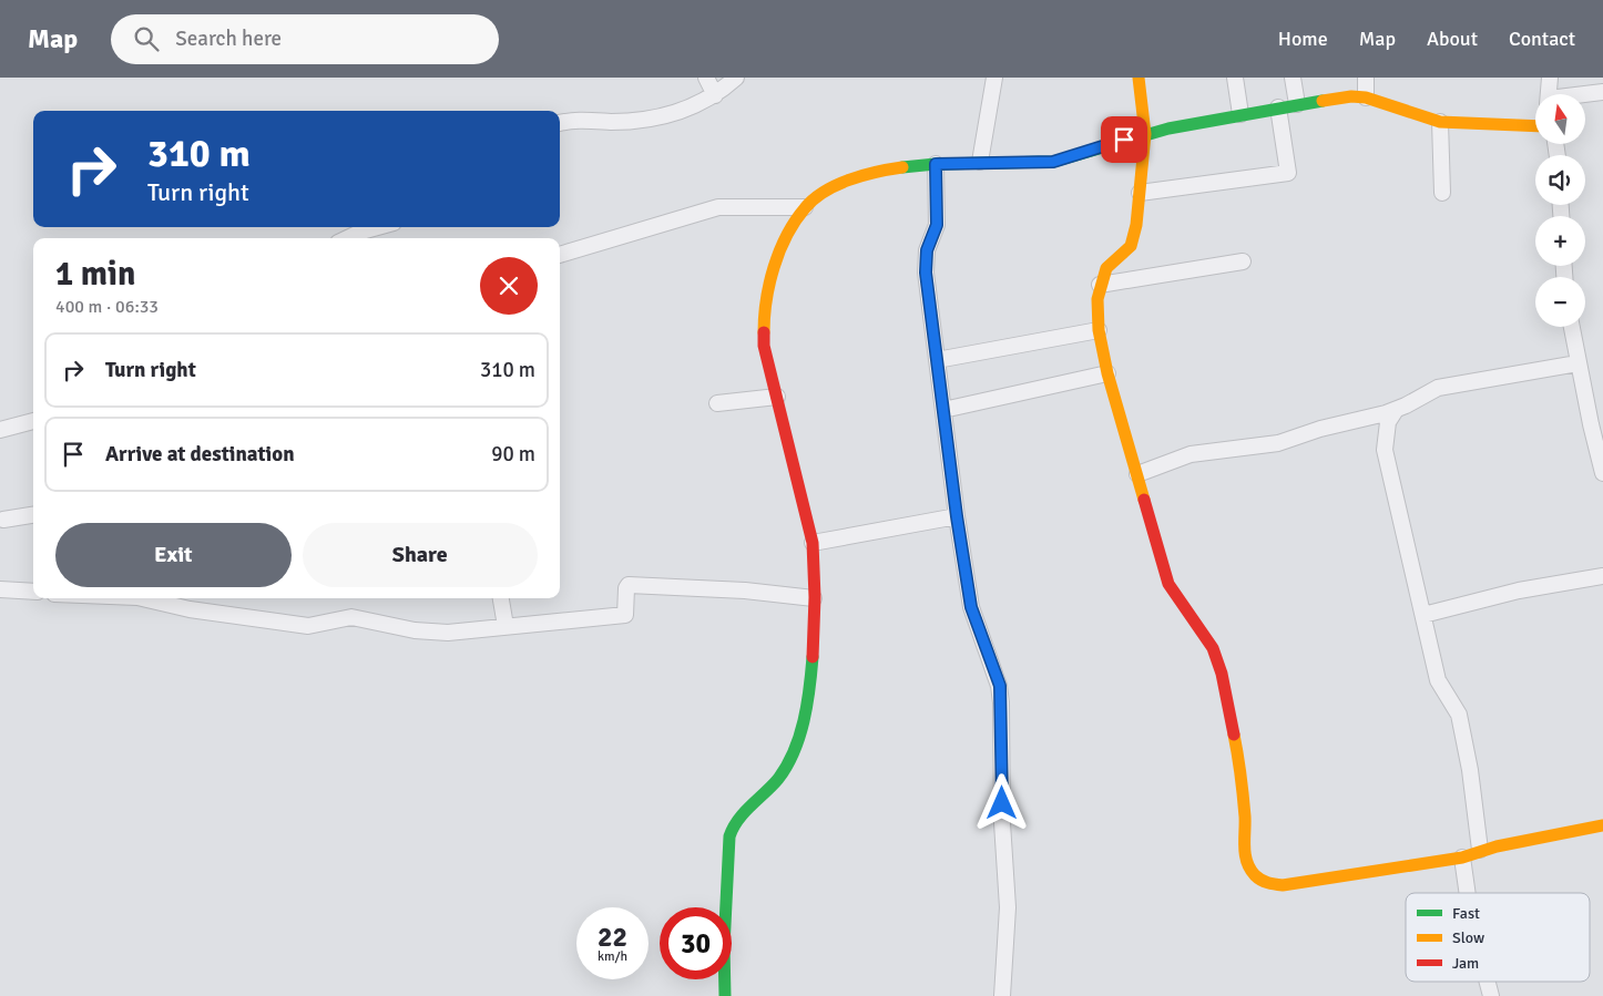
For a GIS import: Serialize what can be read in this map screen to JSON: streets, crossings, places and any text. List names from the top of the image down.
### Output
{
  "legend": ["Fast", "Slow", "Jam"],
  "north": "top",
  "page": {
    "header": "Map",
    "search": "Search here",
    "nav": [
      "Home",
      "Map",
      "About",
      "Contact"
    ],
    "map_buttons": ["+", "−"],
    "turn": ["310 m", "Turn right"],
    "heading": ["1 min", "400 m · 06:33"],
    "list": [
      {
        "name": "Turn right",
        "value": "310 m"
      },
      {
        "name": "Arrive at destination",
        "value": "90 m"
      }
    ],
    "buttons": ["Exit", "Share"],
    "speed": "22 km/h",
    "limit": "30"
  }
}
